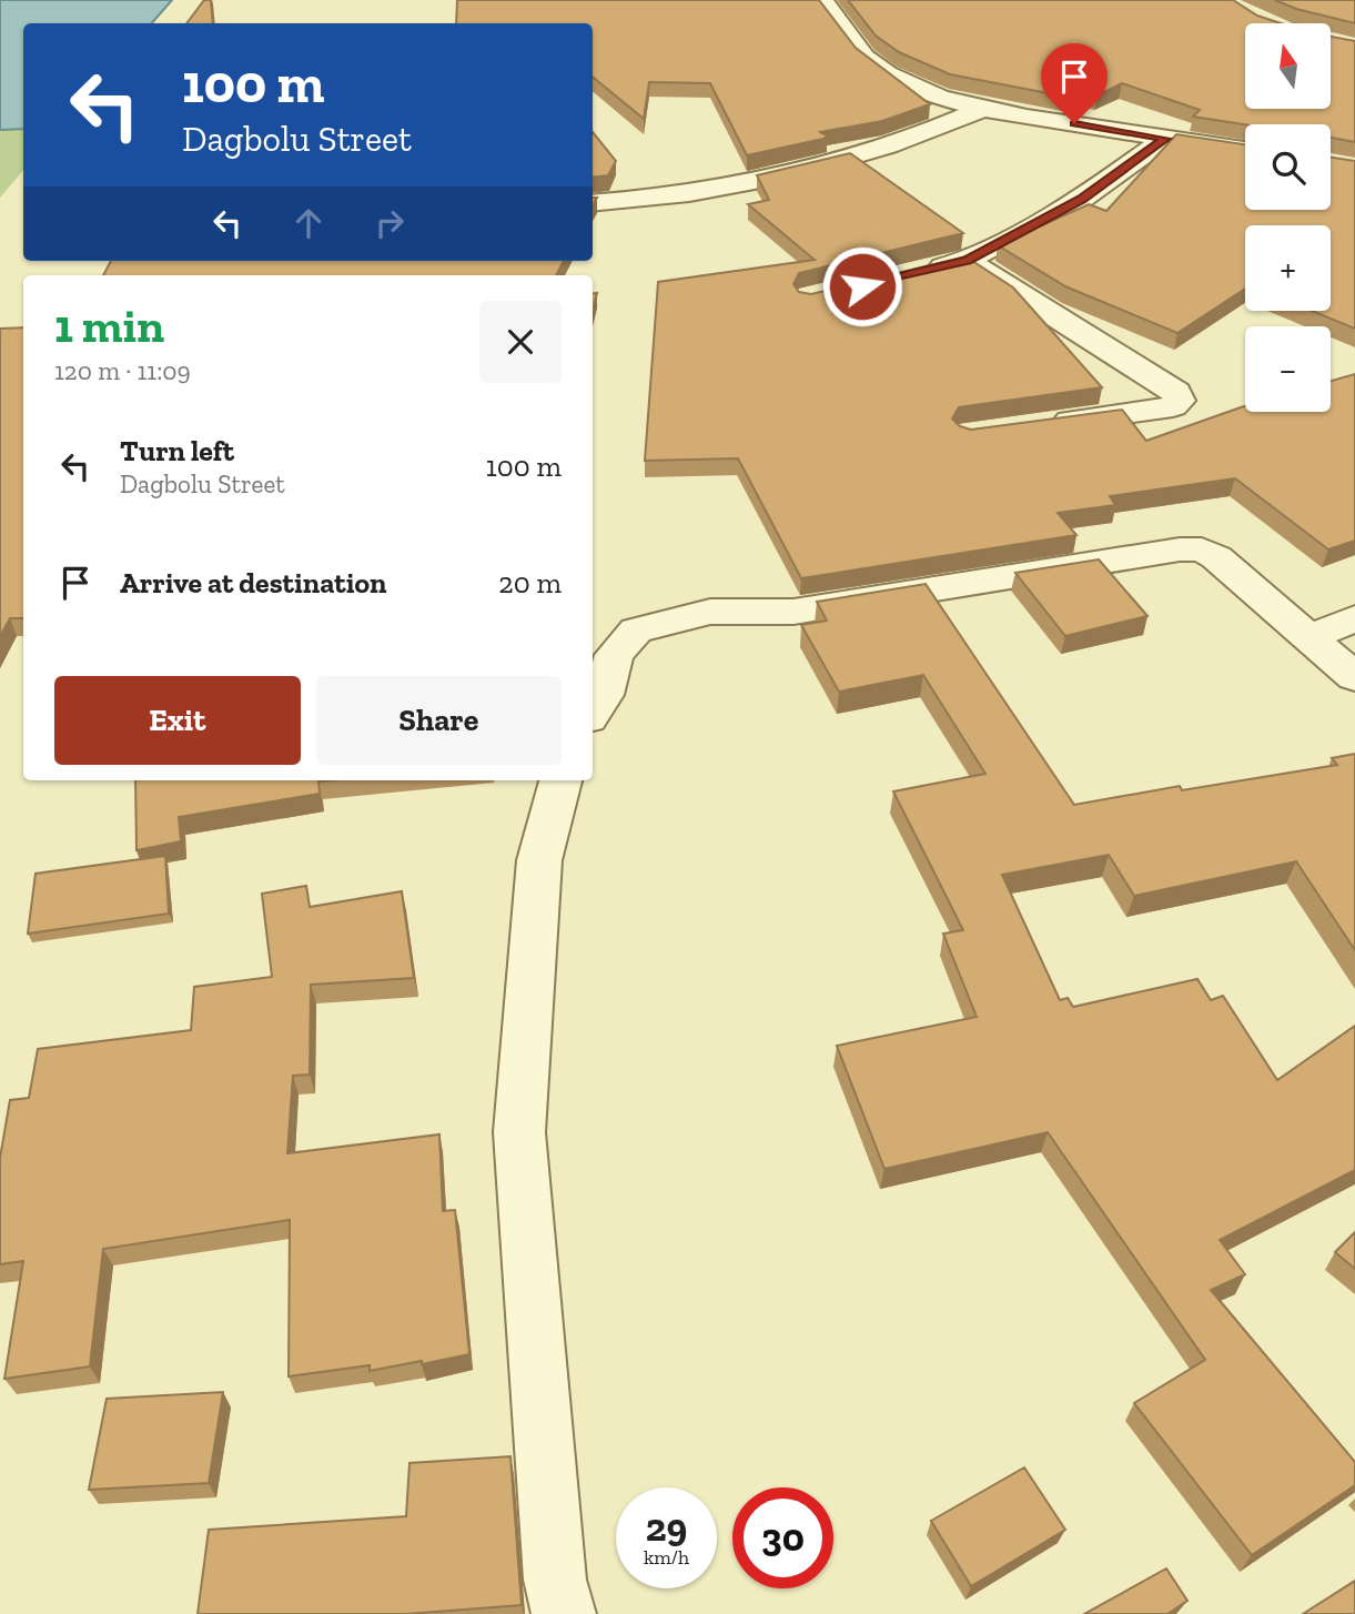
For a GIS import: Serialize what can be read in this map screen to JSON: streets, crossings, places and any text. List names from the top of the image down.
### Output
{
  "north": "top",
  "page": {
    "map_buttons": ["+", "−"],
    "turn": ["100 m", "Dagbolu Street"],
    "heading": ["1 min", "120 m · 11:09"],
    "list": [
      {
        "name": "Turn left",
        "note": "Dagbolu Street",
        "value": "100 m"
      },
      {
        "name": "Arrive at destination",
        "value": "20 m"
      }
    ],
    "buttons": ["Exit", "Share"],
    "speed": "29 km/h",
    "limit": "30"
  }
}
